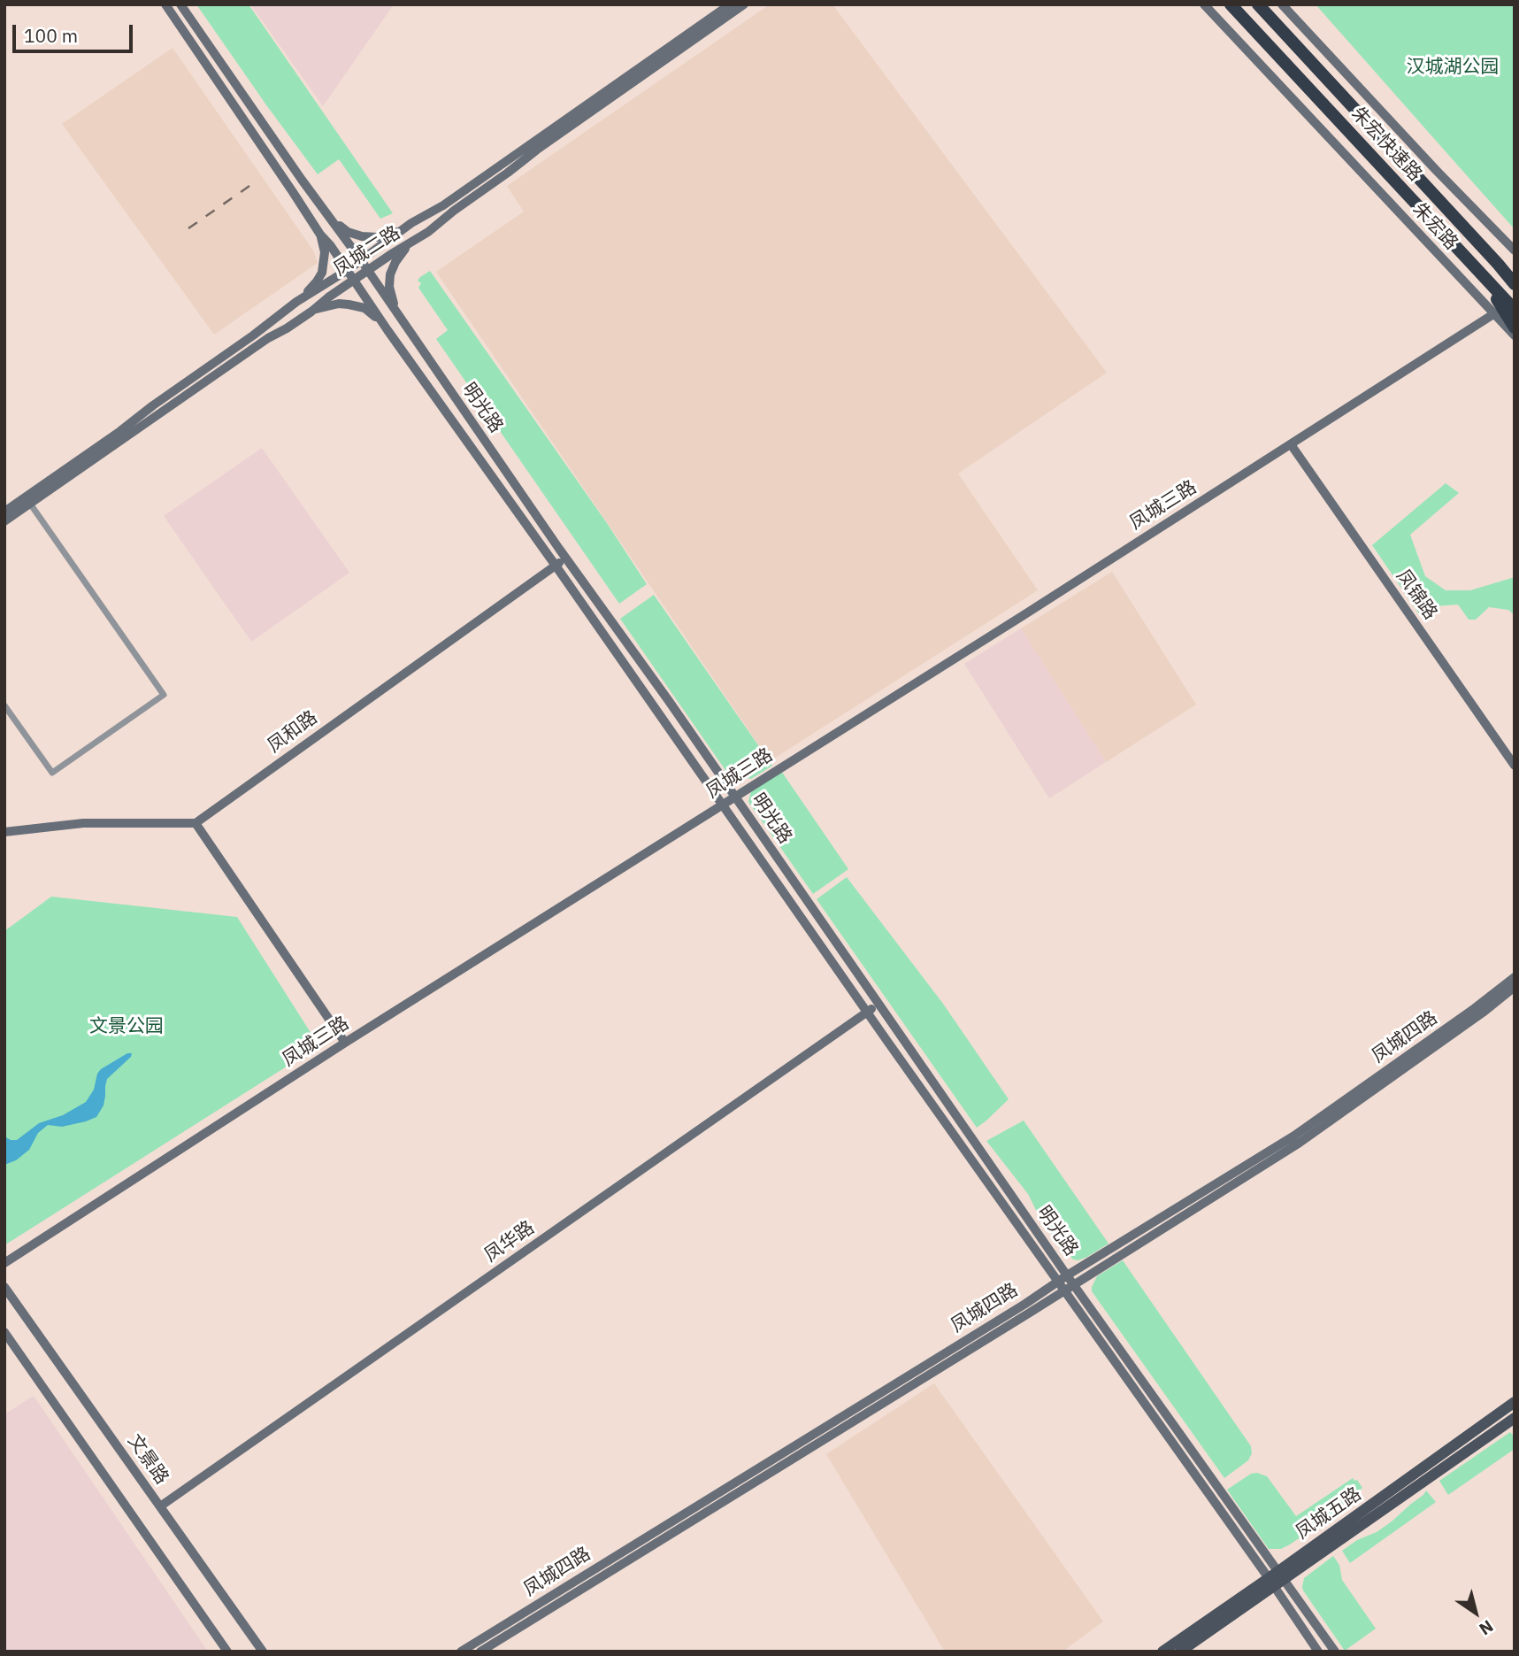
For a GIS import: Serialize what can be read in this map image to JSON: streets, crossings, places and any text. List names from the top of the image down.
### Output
{
  "streets": {
    "highway": ["朱宏快速路"],
    "main road": [
      "朱宏路",
      "凤城二路",
      "明光路",
      "凤城三路",
      "凤锦路",
      "凤和路",
      "凤城四路",
      "凤华路",
      "文景路",
      "凤城五路"
    ]
  },
  "crossings": [
    ["朱宏路", "凤城三路"],
    ["凤城二路", "明光路"],
    ["明光路", "凤城三路"],
    ["明光路", "凤和路"],
    ["明光路", "凤城四路"],
    ["明光路", "凤华路"],
    ["明光路", "凤城五路"],
    ["凤城三路", "凤锦路"],
    ["凤华路", "文景路"]
  ],
  "parks": ["汉城湖公园", "文景公园"],
  "scale_bar": "100 m",
  "north": "bottom right"
}
